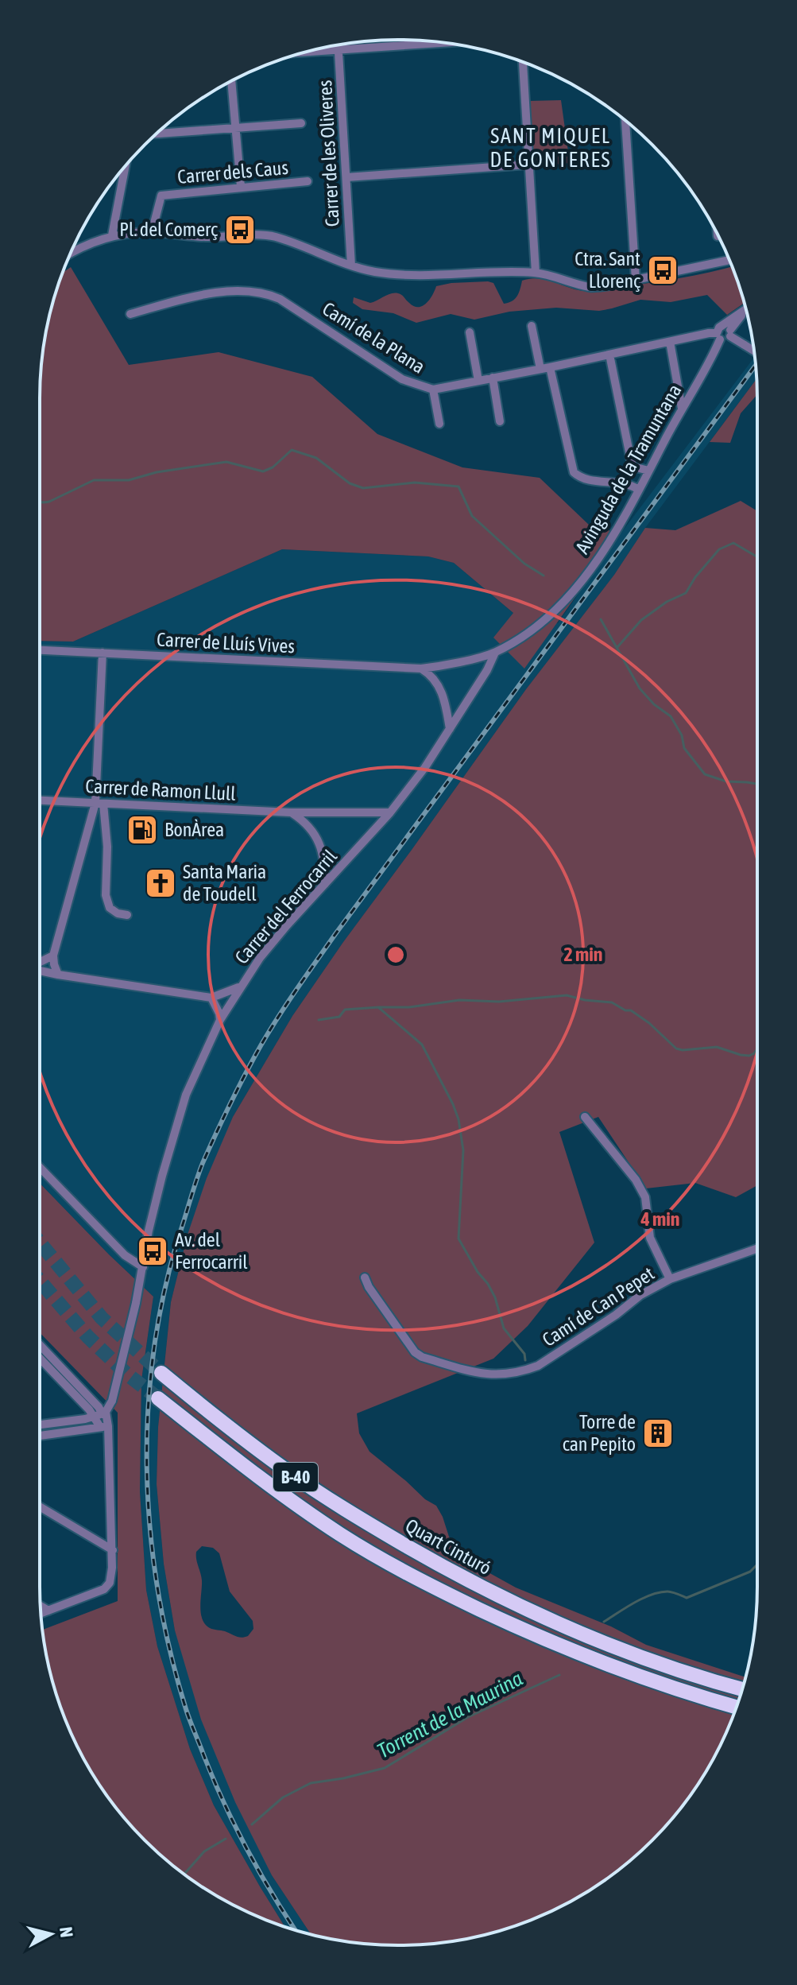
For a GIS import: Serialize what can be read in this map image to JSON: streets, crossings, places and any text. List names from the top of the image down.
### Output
{
  "streets": {
    "highway": ["B-40", "Quart Cinturó"],
    "street": [
      "Carrer de les Oliveres",
      "Carrer dels Caus",
      "Camí de la Plana",
      "Avinguda de la Tramuntana",
      "Carrer de Lluís Vives",
      "Carrer de Ramon Llull",
      "Carrer del Ferrocarril",
      "Camí de Can Pepet"
    ]
  },
  "crossings": [
    ["Camí de la Plana", "Avinguda de la Tramuntana"],
    ["Avinguda de la Tramuntana", "Carrer de Lluís Vives"],
    ["Avinguda de la Tramuntana", "Carrer del Ferrocarril"],
    ["Carrer de Lluís Vives", "Carrer del Ferrocarril"],
    ["Carrer de Ramon Llull", "Carrer del Ferrocarril"]
  ],
  "districts": ["SANT MIQUEL DE GONTERES"],
  "water": ["Torrent de la Maurina"],
  "places": {
    "bus stop": ["Pl. del Comerç", "Ctra. Sant Llorenç", "Av. del Ferrocarril"],
    "fuel station": ["BonÀrea"],
    "church": ["Santa Maria de Toudell"],
    "building": ["Torre de can Pepito"]
  },
  "north": "right",
  "rings": ["2 min", "4 min"]
}
